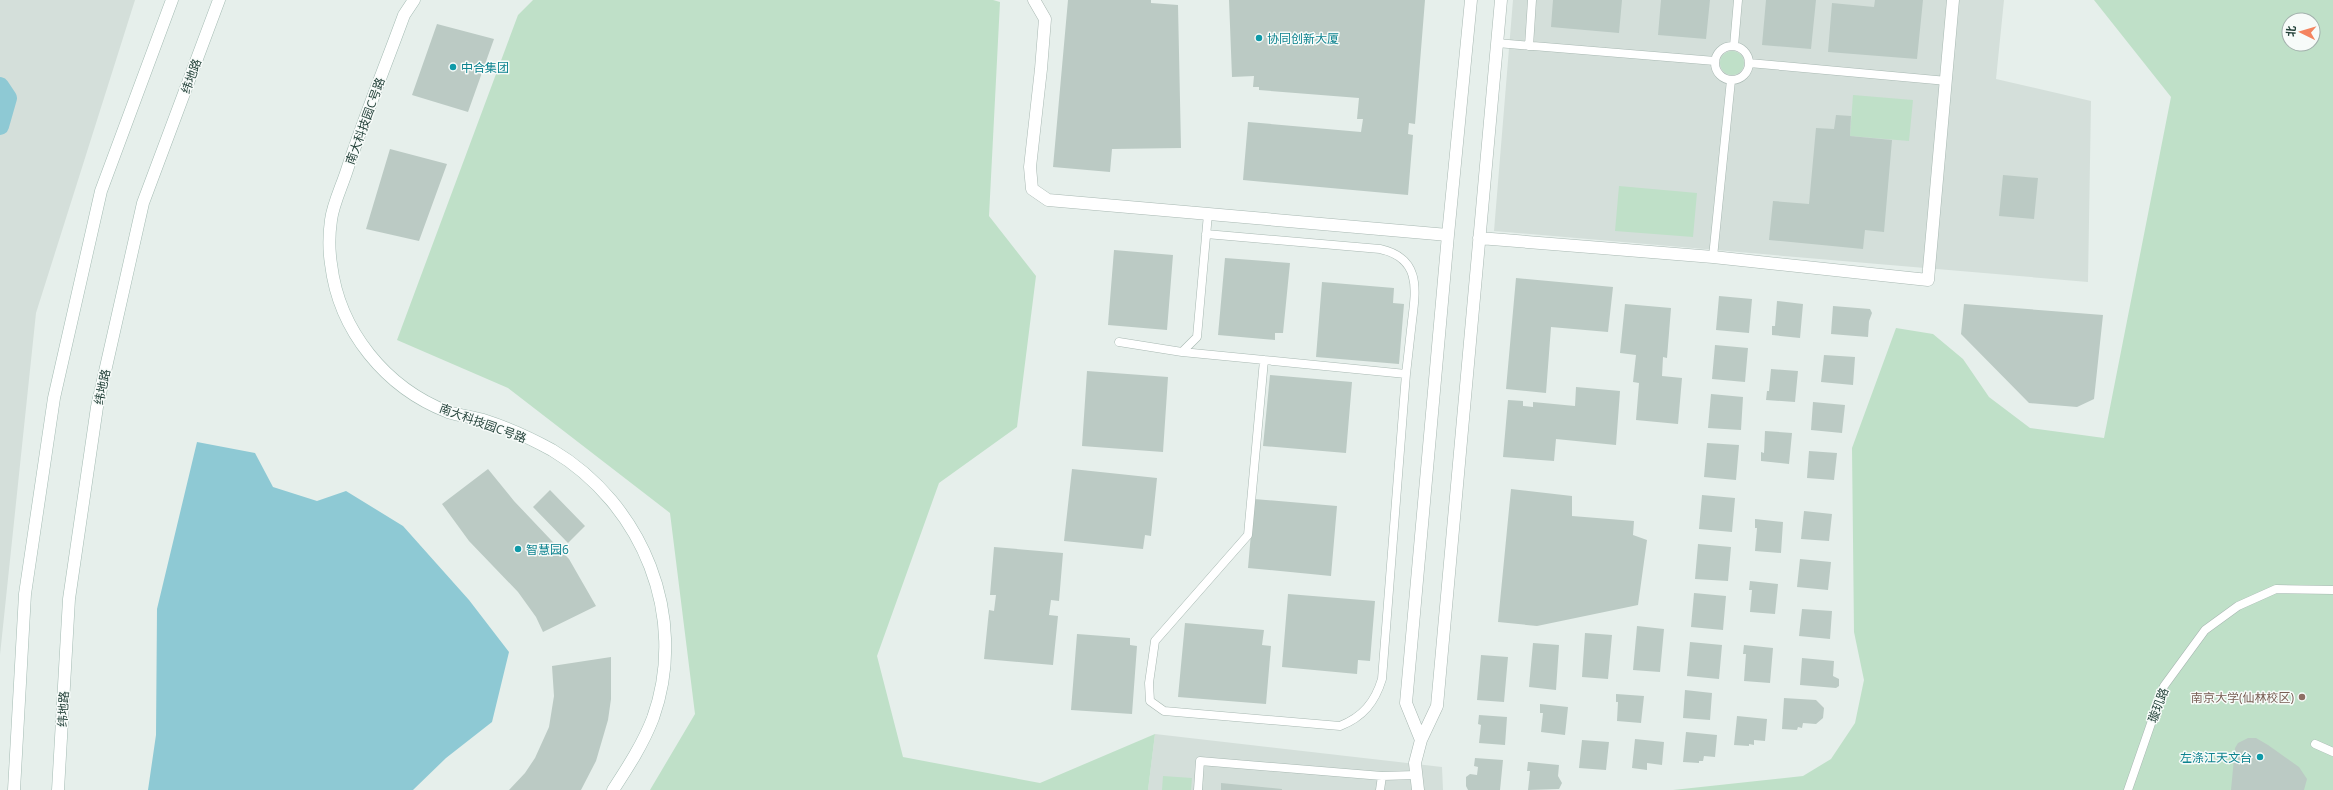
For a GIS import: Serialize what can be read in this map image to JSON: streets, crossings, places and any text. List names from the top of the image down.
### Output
{
  "streets": {
    "street": ["纬地路", "南大科技园C号路"],
    "lane": ["璇玑路"]
  },
  "places": [
    "协同创新大厦",
    "中合集团",
    "智慧园6",
    "南京大学(仙林校区)",
    "左涤江天文台"
  ],
  "north": "left"
}
